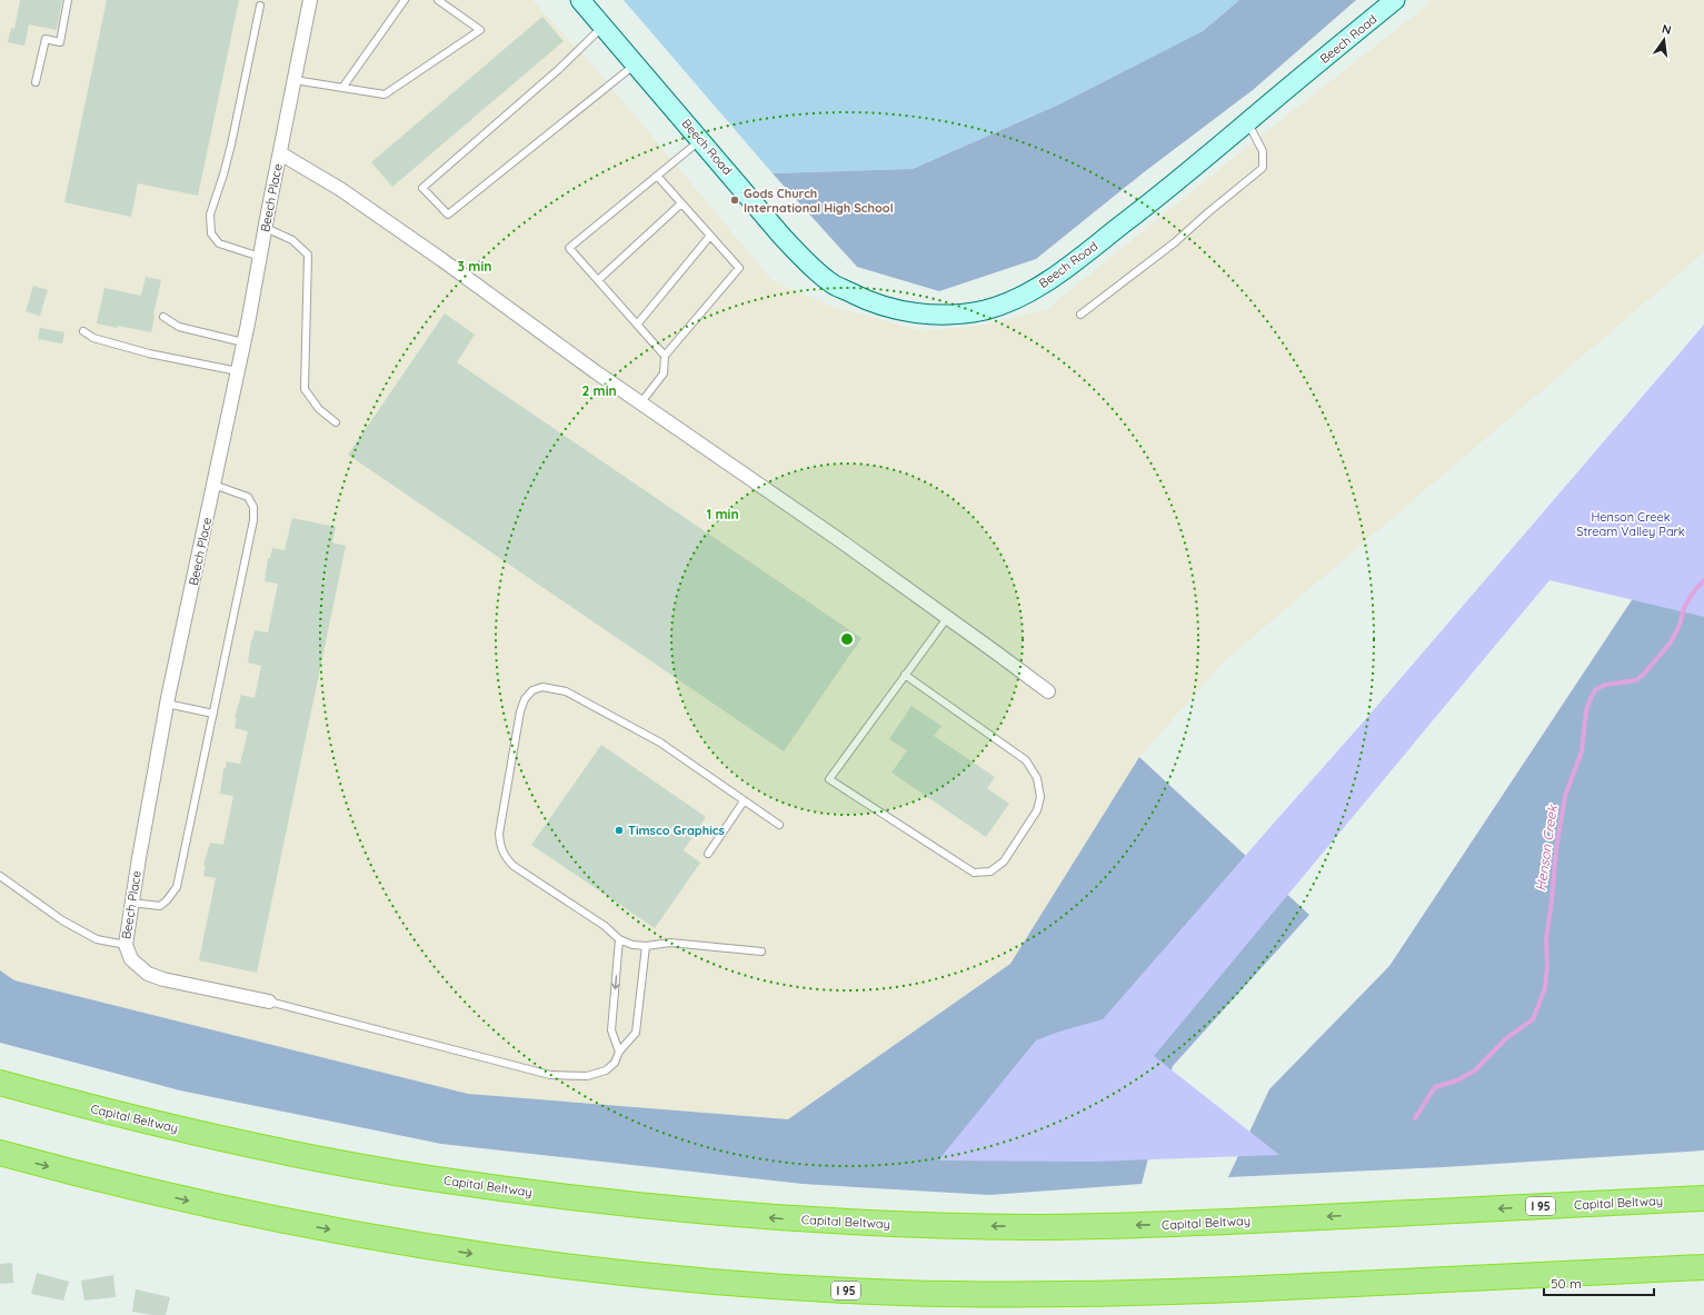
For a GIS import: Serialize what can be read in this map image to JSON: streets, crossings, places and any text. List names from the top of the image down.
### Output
{
  "streets": {
    "highway": ["Capital Beltway", "I 95"],
    "street": ["Beech Road", "Beech Place"]
  },
  "water": ["Henson Creek"],
  "parks": ["Henson Creek Stream Valley Park"],
  "places": ["Gods Church International High School", "Timsco Graphics"],
  "scale_bar": "50 m",
  "north": "top",
  "rings": ["3 min", "2 min", "1 min"]
}
